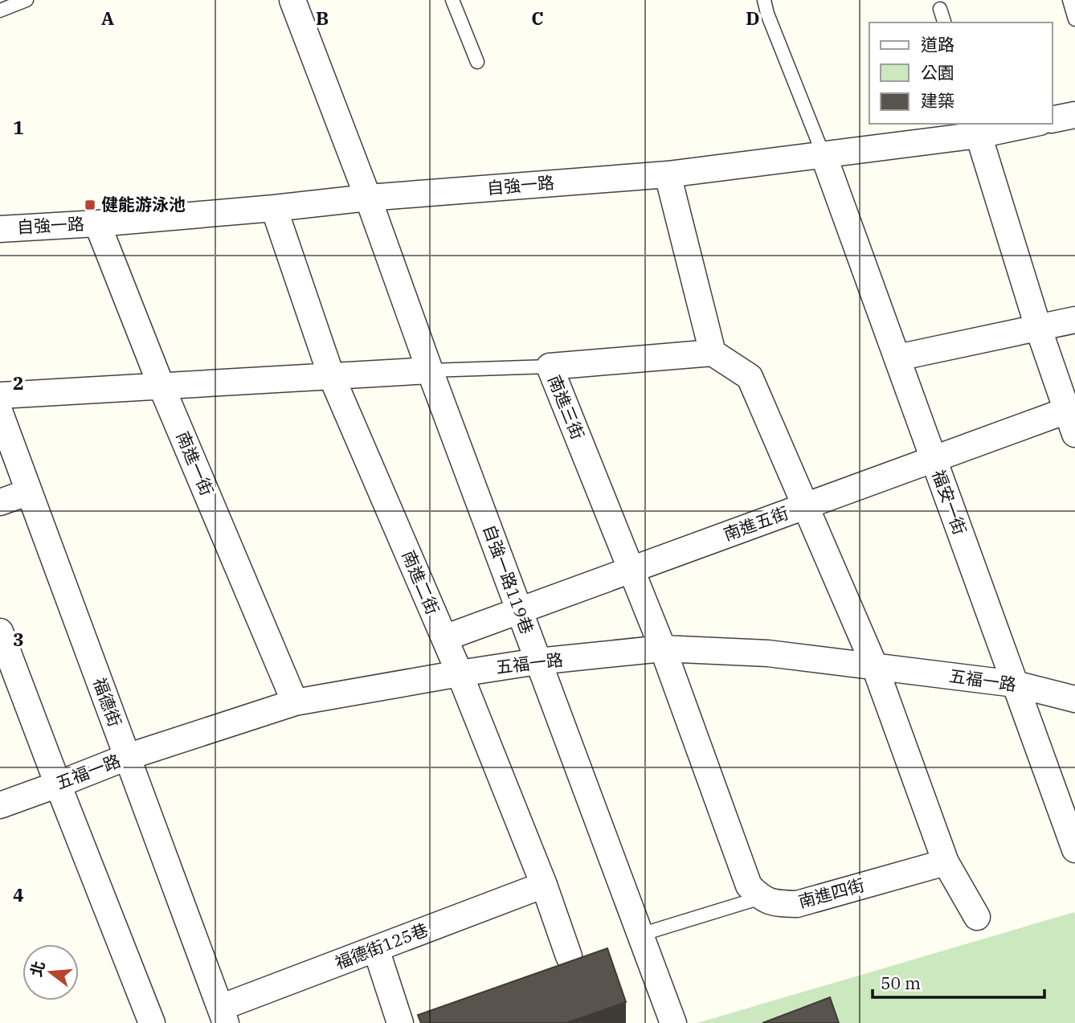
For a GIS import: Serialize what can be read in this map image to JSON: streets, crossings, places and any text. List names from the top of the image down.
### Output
{
  "streets": {
    "street": [
      "自強一路",
      "南進三街",
      "南進一街",
      "福安一街",
      "南進五街",
      "自強一路119巷",
      "南進二街",
      "五福一路",
      "福德街",
      "南進四街",
      "福德街125巷"
    ]
  },
  "crossings": [
    ["自強一路", "南進一街"],
    ["自強一路", "福安一街"],
    ["自強一路", "自強一路119巷"],
    ["自強一路", "南進二街"],
    ["南進三街", "南進五街"],
    ["南進一街", "五福一路"],
    ["福安一街", "南進五街"],
    ["福安一街", "五福一路"],
    ["南進五街", "自強一路119巷"],
    ["南進五街", "南進二街"],
    ["自強一路119巷", "五福一路"],
    ["南進二街", "五福一路"],
    ["南進二街", "福德街125巷"],
    ["五福一路", "福德街"],
    ["福德街", "福德街125巷"]
  ],
  "places": {
    "transit": ["健能游泳池"]
  },
  "legend": ["道路", "公園", "建築"],
  "scale_bar": "50 m",
  "north": "left",
  "grid": {
    "columns": [
      "A",
      "B",
      "C",
      "D"
    ],
    "rows": [
      "1",
      "2",
      "3",
      "4"
    ]
  }
}
